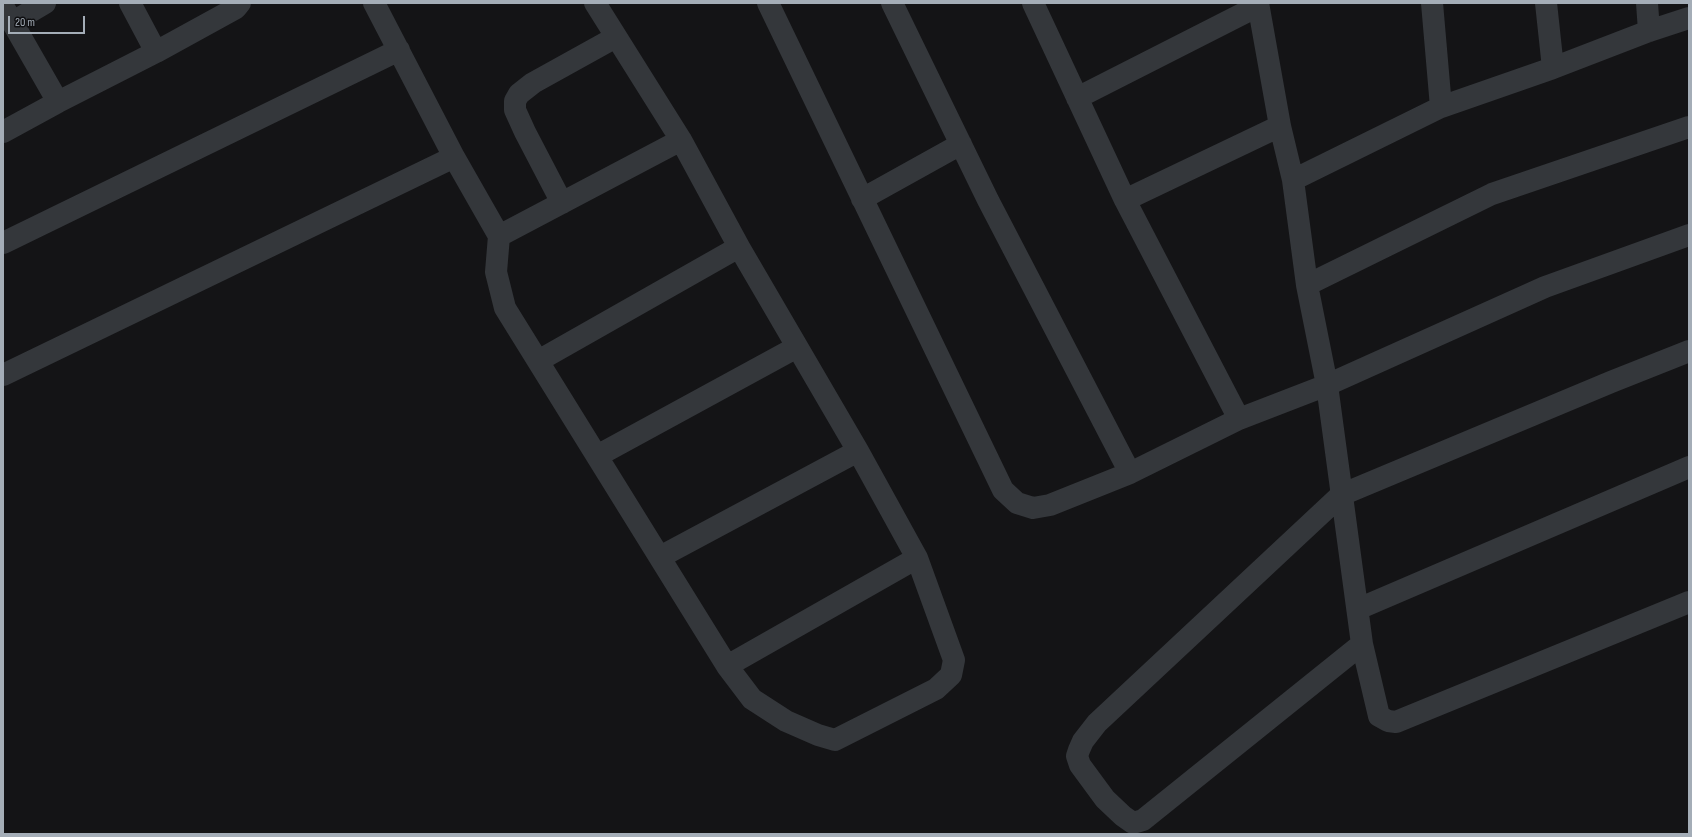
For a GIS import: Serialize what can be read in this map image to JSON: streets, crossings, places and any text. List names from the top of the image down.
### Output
{
  "scale_bar": "20 m"
}
